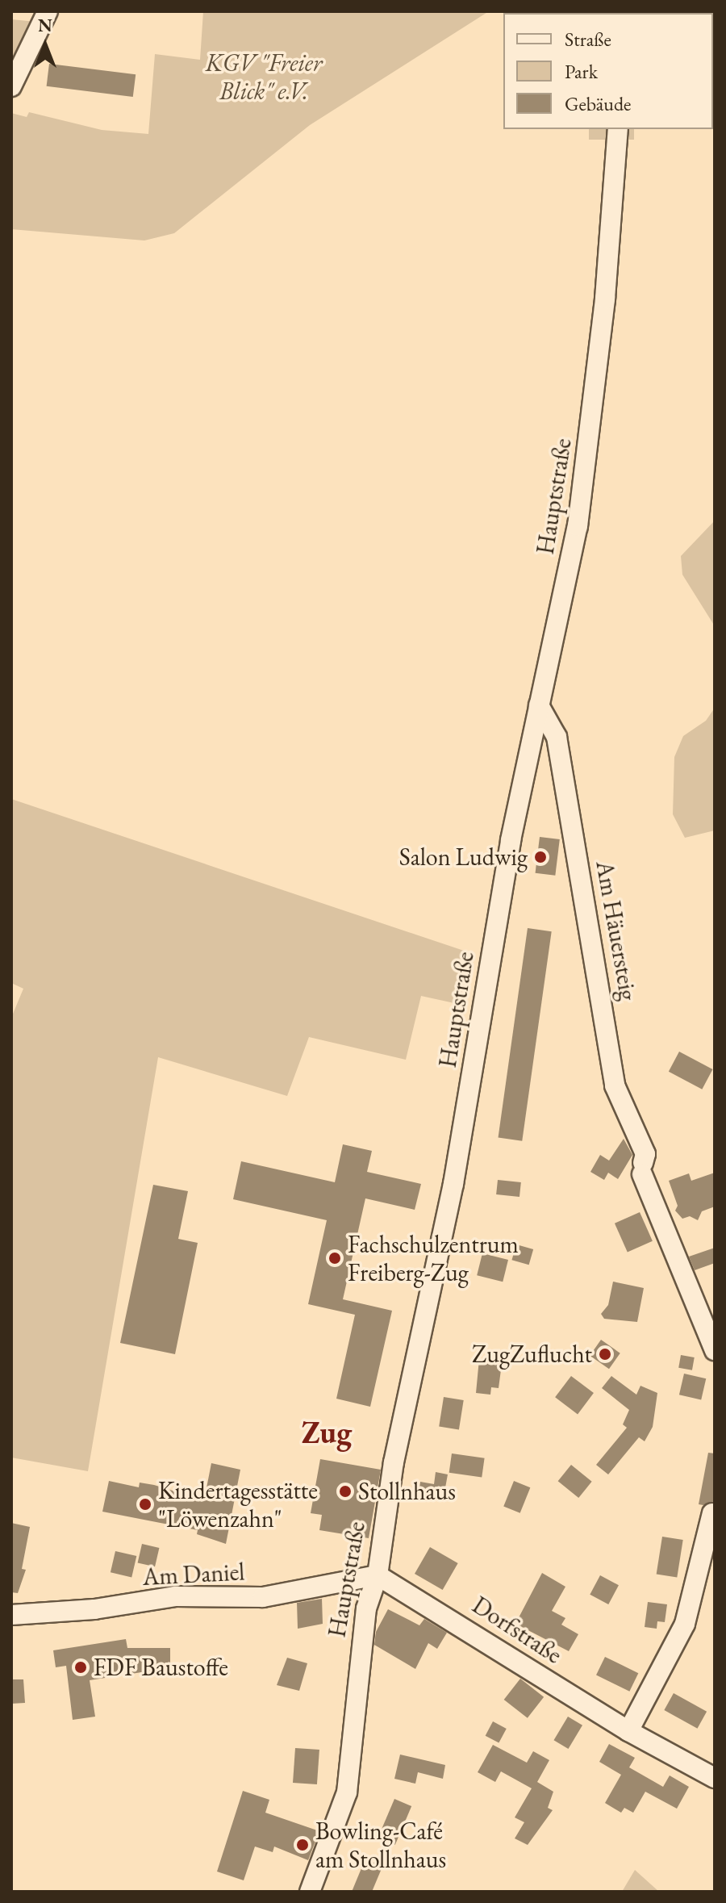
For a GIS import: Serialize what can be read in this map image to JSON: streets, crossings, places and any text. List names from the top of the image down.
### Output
{
  "streets": {
    "street": [
      "Hauptstraße",
      "Am Häuersteig",
      "Am Daniel",
      "Dorfstraße"
    ]
  },
  "crossings": [
    ["Hauptstraße", "Am Häuersteig"],
    ["Hauptstraße", "Am Daniel"],
    ["Hauptstraße", "Dorfstraße"],
    ["Am Daniel", "Dorfstraße"]
  ],
  "districts": ["Zug"],
  "parks": ["KGV \"Freier Blick\" e.V."],
  "places": [
    "Salon Ludwig",
    "Fachschulzentrum Freiberg-Zug",
    "ZugZuflucht",
    "Stollnhaus",
    "Kindertagesstätte \"Löwenzahn\"",
    "FDF Baustoffe",
    "Bowling-Café am Stollnhaus"
  ],
  "legend": ["Straße", "Park", "Gebäude"],
  "north": "top"
}
